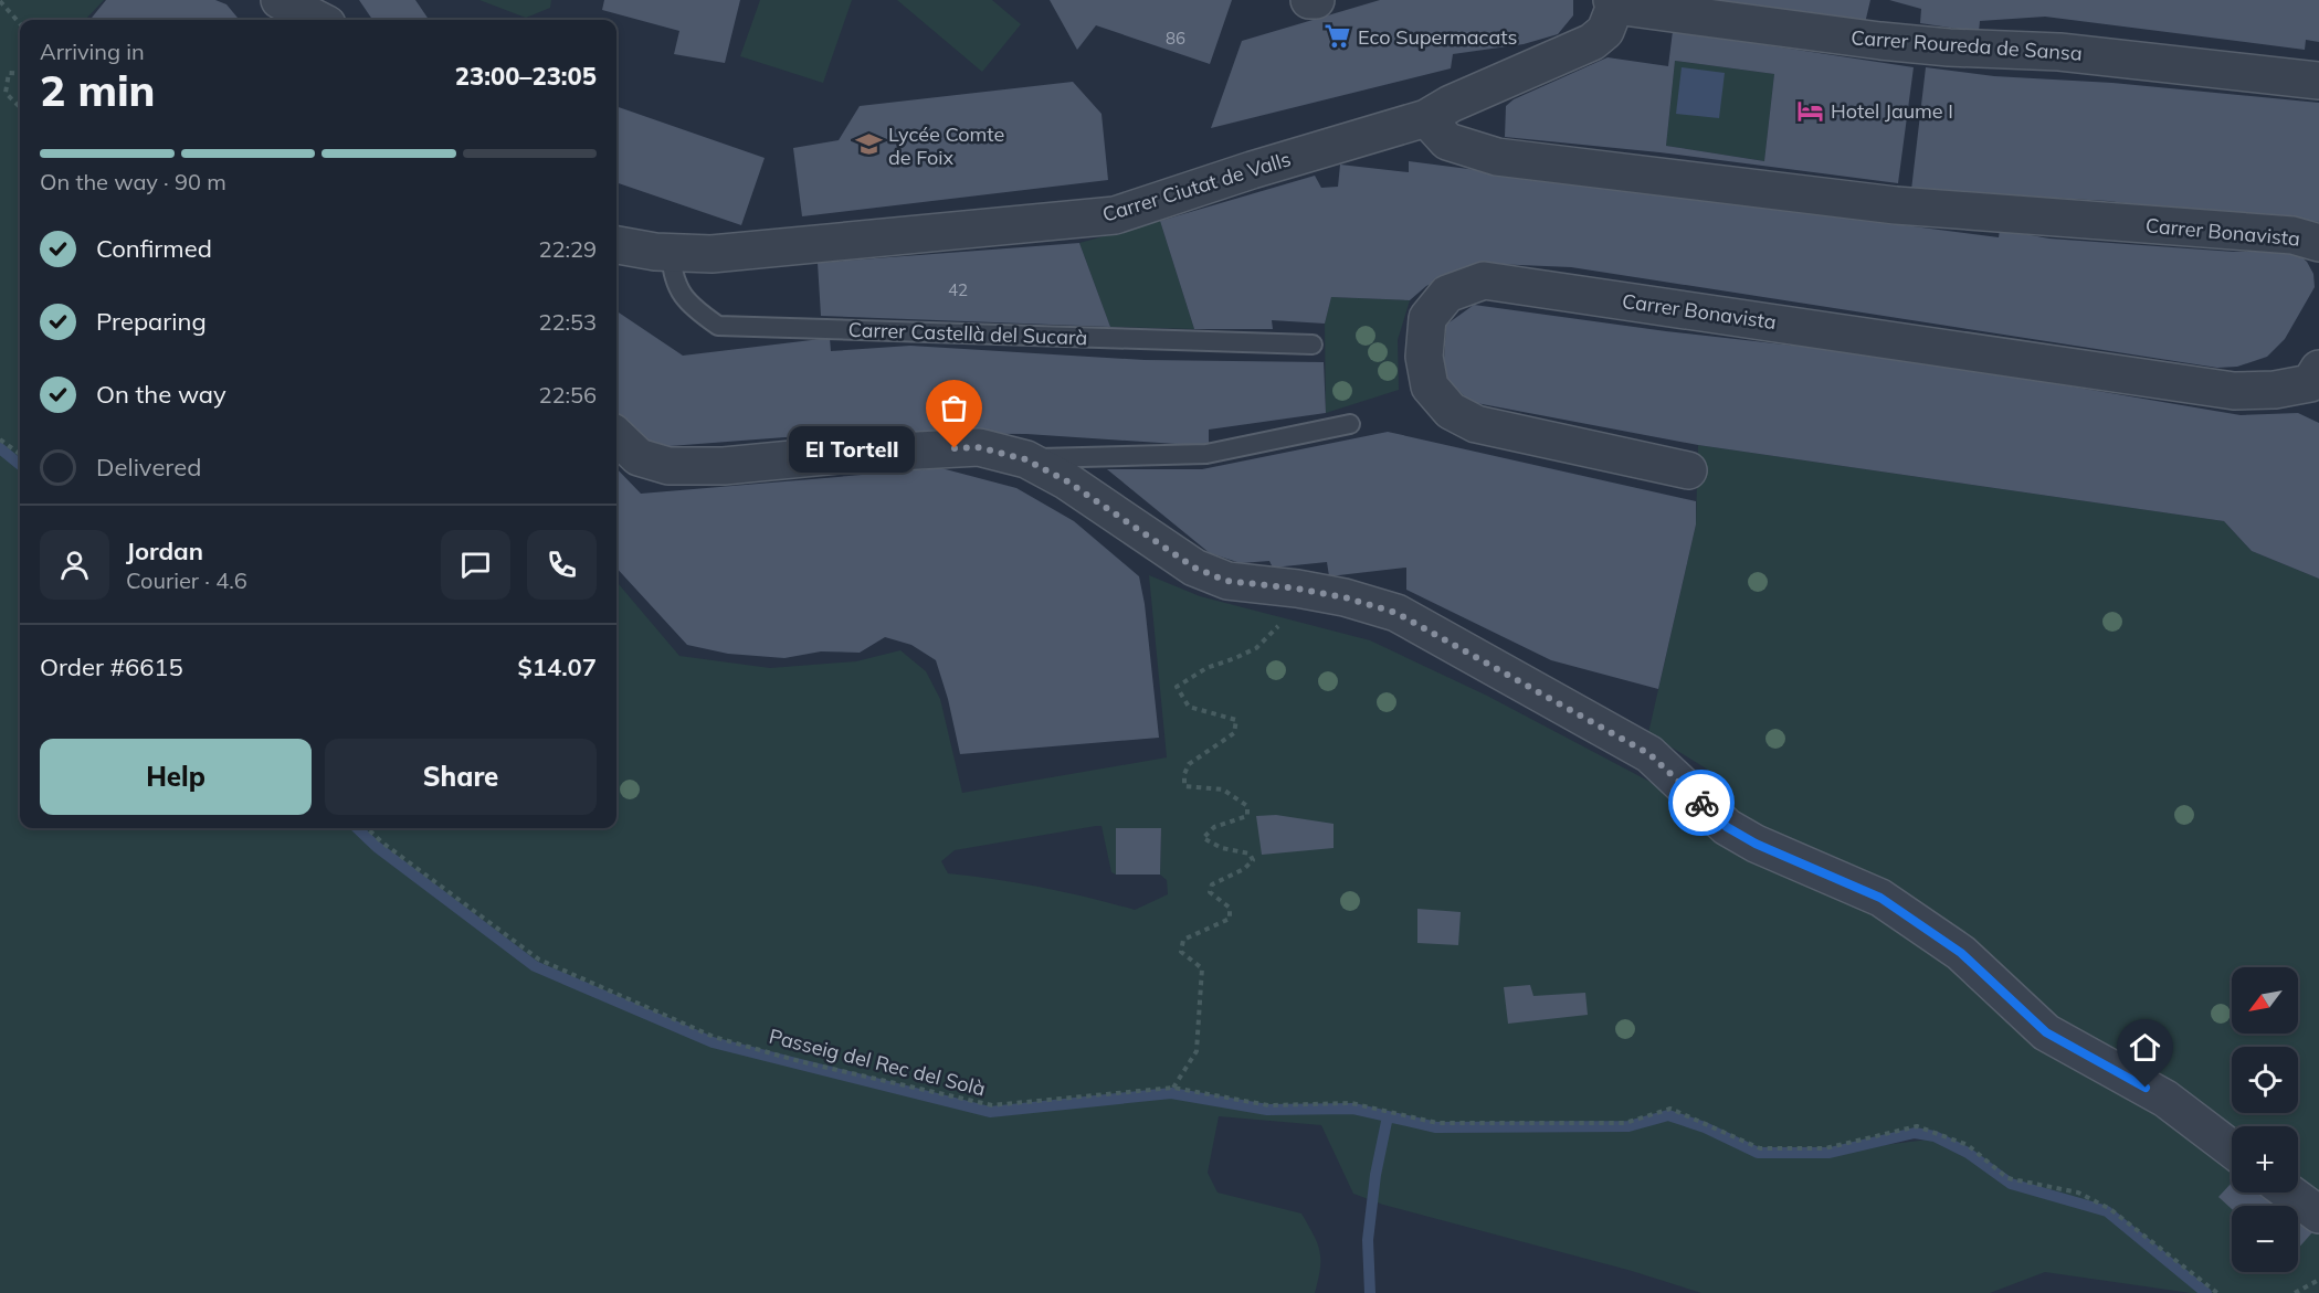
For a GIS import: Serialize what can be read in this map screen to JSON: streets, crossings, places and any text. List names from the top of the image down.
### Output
{
  "streets": {
    "street": ["Carrer Roureda de Sansa", "Carrer Ciutat de Valls", "Carrer Bonavista"],
    "lane": ["Carrer Castellà del Sucarà"],
    "path": ["Passeig del Rec del Solà"]
  },
  "crossings": [
    ["Carrer Roureda de Sansa", "Carrer Ciutat de Valls"],
    ["Carrer Ciutat de Valls", "Carrer Bonavista"],
    ["Carrer Ciutat de Valls", "Carrer Castellà del Sucarà"]
  ],
  "places": {
    "supermarket": ["Eco Supermacats"],
    "hotel": ["Hotel Jaume I"],
    "school or university": ["Lycée Comte de Foix"],
    "other": ["El Tortell"]
  },
  "house_numbers": ["86", "42"],
  "north": "bottom left",
  "page": {
    "heading": ["2 min", "Arriving in", "23:00–23:05"],
    "panel": [
      "Jordan",
      "Courier · 4.6",
      "Order #6615",
      "$14.07"
    ],
    "bar": "On the way · 90 m",
    "list": [
      ["Confirmed", "22:29"],
      ["Preparing", "22:53"],
      ["On the way", "22:56"],
      "Delivered"
    ],
    "bubble": "El Tortell",
    "buttons": ["Help", "Share"],
    "map_buttons": ["+", "−"]
  }
}
